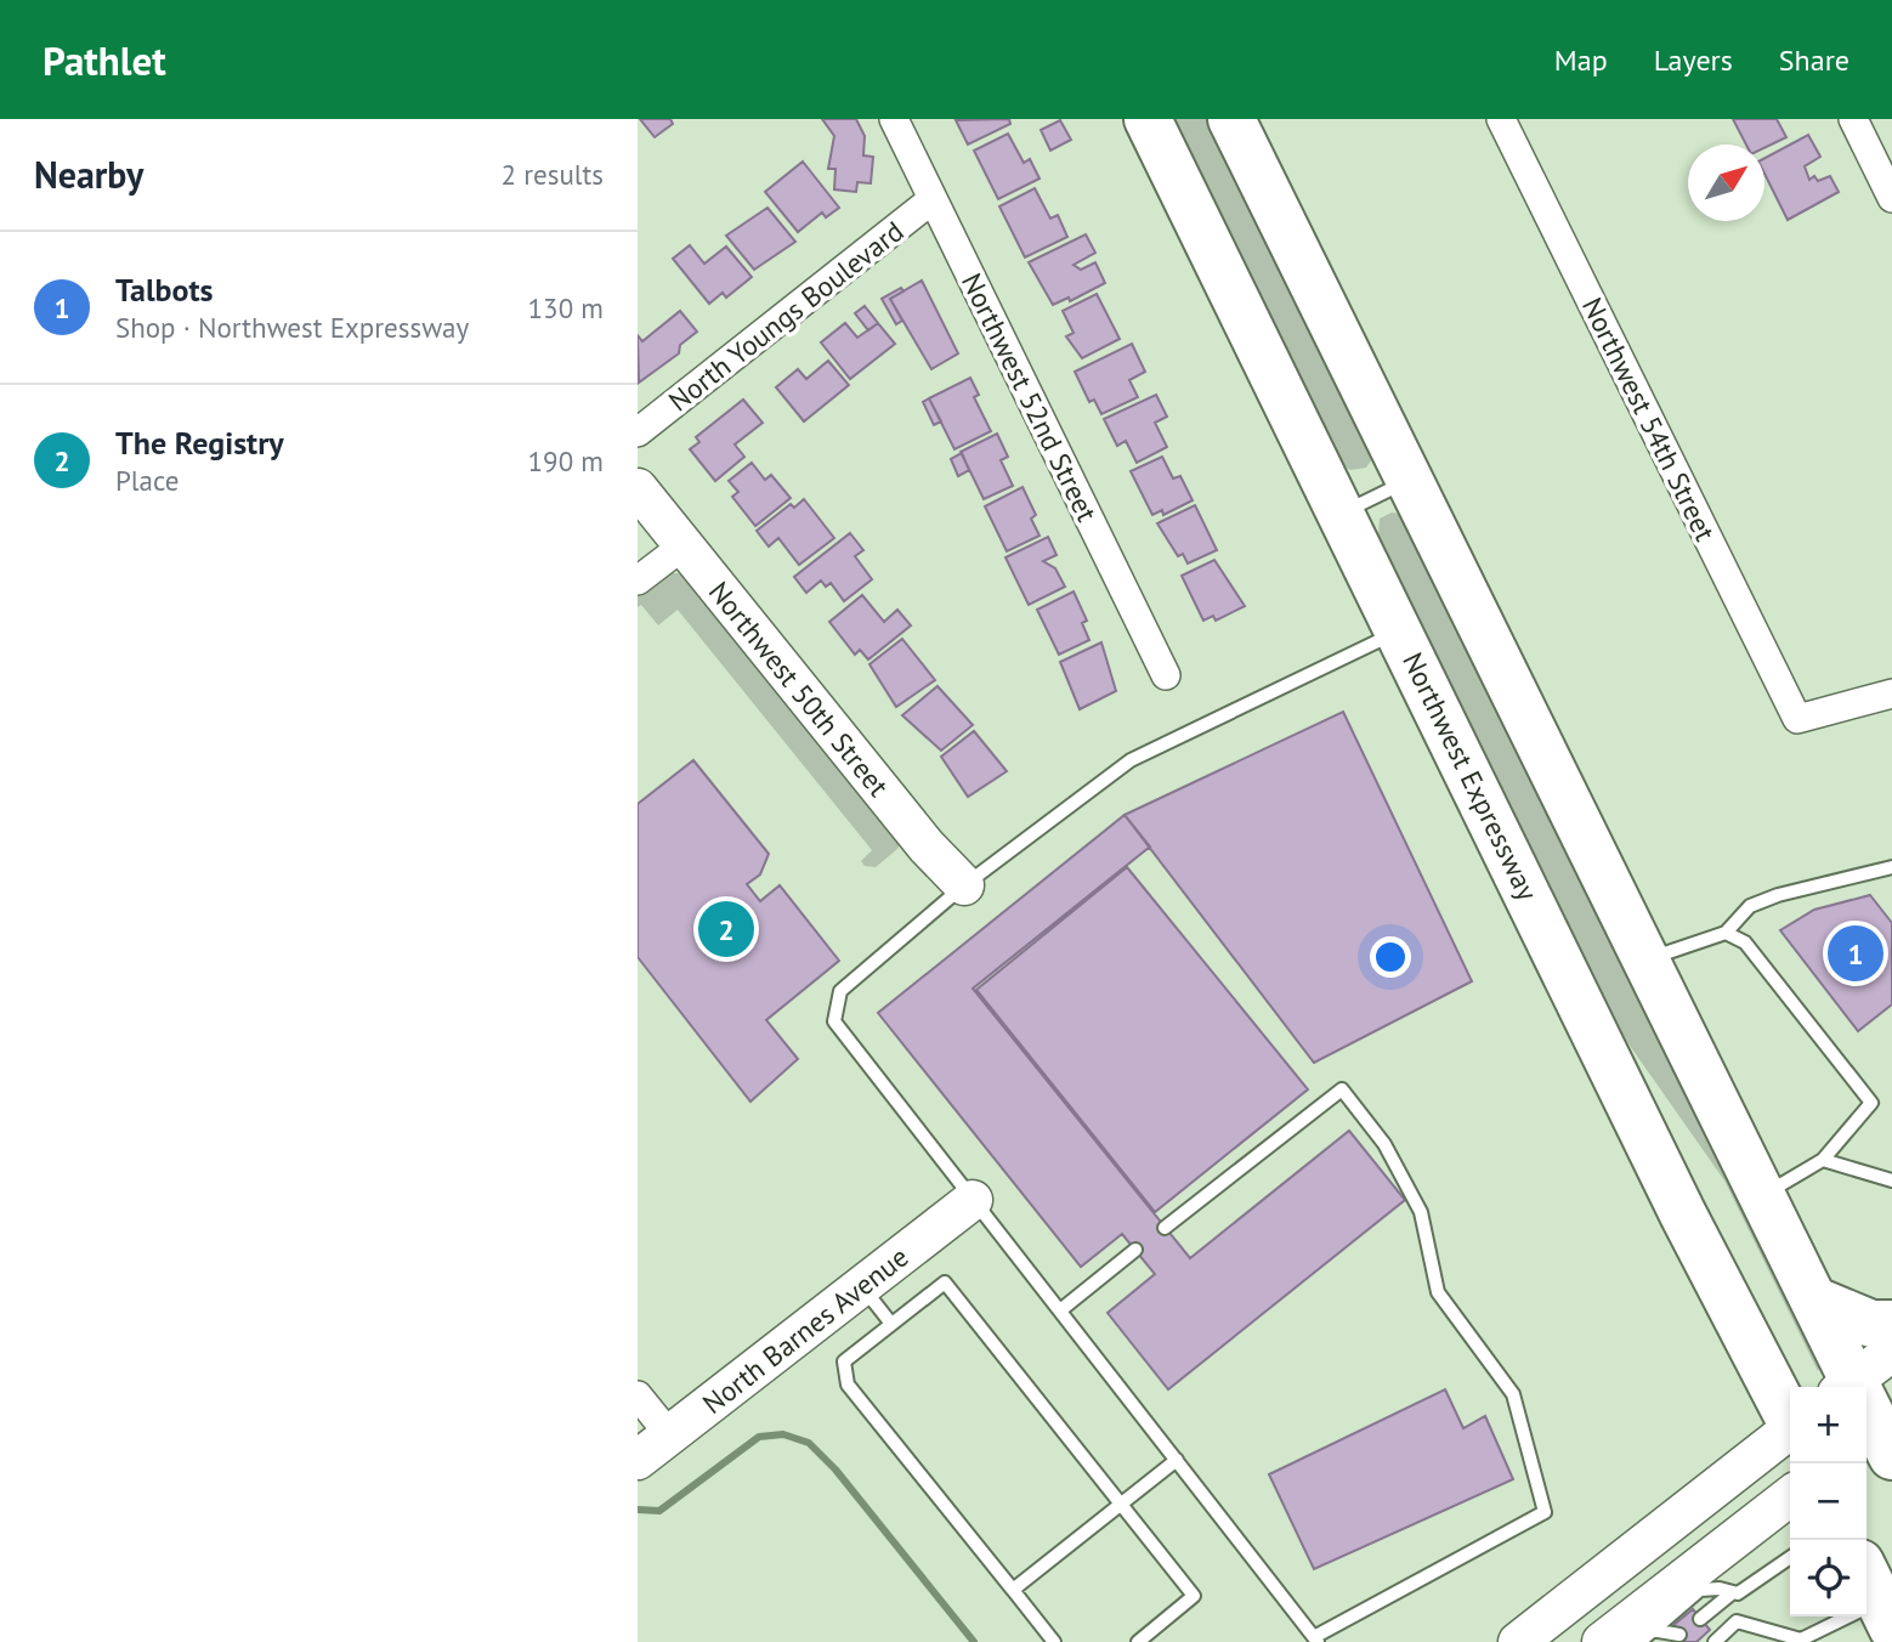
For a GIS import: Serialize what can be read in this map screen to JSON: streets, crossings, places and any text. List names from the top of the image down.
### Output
{
  "streets": {
    "highway": ["Northwest Expressway"],
    "street": [
      "North Youngs Boulevard",
      "Northwest 52nd Street",
      "Northwest 54th Street",
      "Northwest 50th Street",
      "North Barnes Avenue"
    ]
  },
  "crossings": [
    ["North Youngs Boulevard", "Northwest 52nd Street"]
  ],
  "north": "top right",
  "page": {
    "header": "Pathlet",
    "nav": ["Map", "Layers", "Share"],
    "heading": ["Nearby", "2 results"],
    "list": [
      {
        "mark": "1",
        "name": "Talbots",
        "note": "Shop · Northwest Expressway",
        "value": "130 m"
      },
      {
        "mark": "2",
        "name": "The Registry",
        "note": "Place",
        "value": "190 m"
      }
    ],
    "pins": ["2", "1"],
    "map_buttons": ["+", "−"]
  }
}
